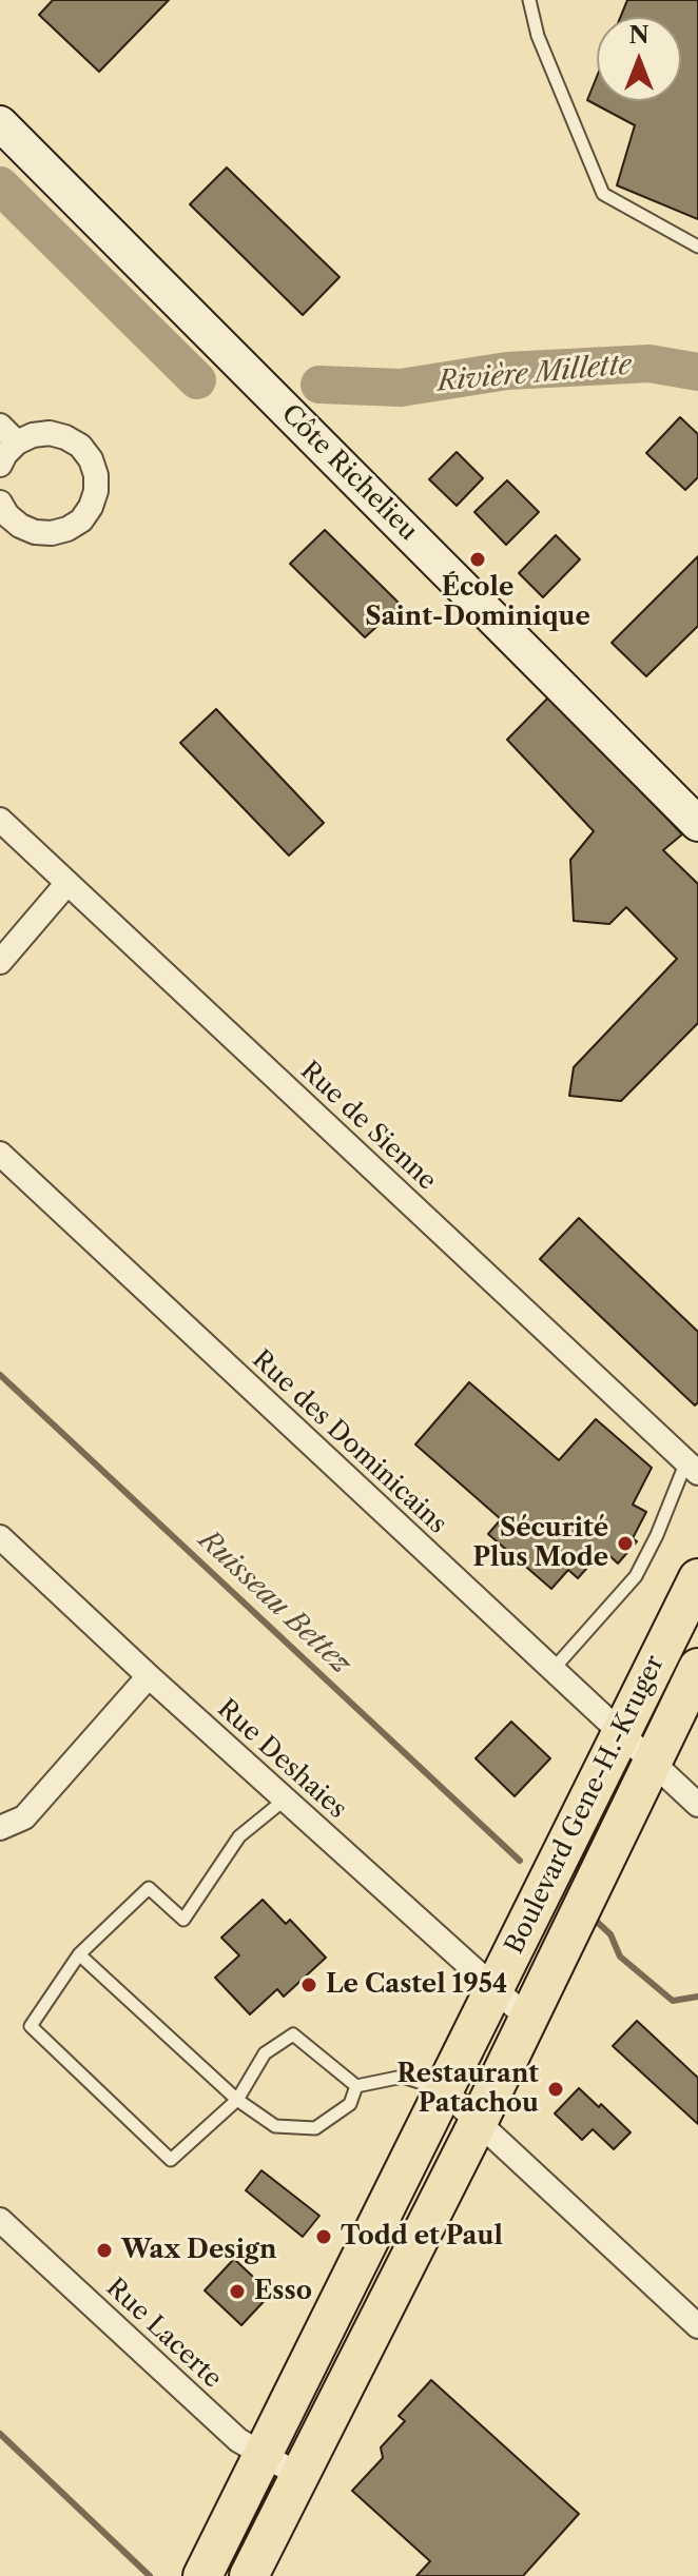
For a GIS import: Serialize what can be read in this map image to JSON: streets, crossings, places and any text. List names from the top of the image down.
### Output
{
  "streets": {
    "main road": ["Boulevard Gene-H.-Kruger"],
    "street": [
      "Côte Richelieu",
      "Rue de Sienne",
      "Rue des Dominicains",
      "Rue Deshaies",
      "Rue Lacerte"
    ]
  },
  "crossings": [
    ["Rue des Dominicains", "Boulevard Gene-H.-Kruger"],
    ["Rue Deshaies", "Boulevard Gene-H.-Kruger"],
    ["Boulevard Gene-H.-Kruger", "Rue Lacerte"]
  ],
  "water": ["Rivière Millette", "Ruisseau Bettez"],
  "places": [
    "École Saint-Dominique",
    "Sécurité Plus Mode",
    "Le Castel 1954",
    "Restaurant Patachou",
    "Todd et Paul",
    "Wax Design",
    "Esso"
  ],
  "north": "top"
}
